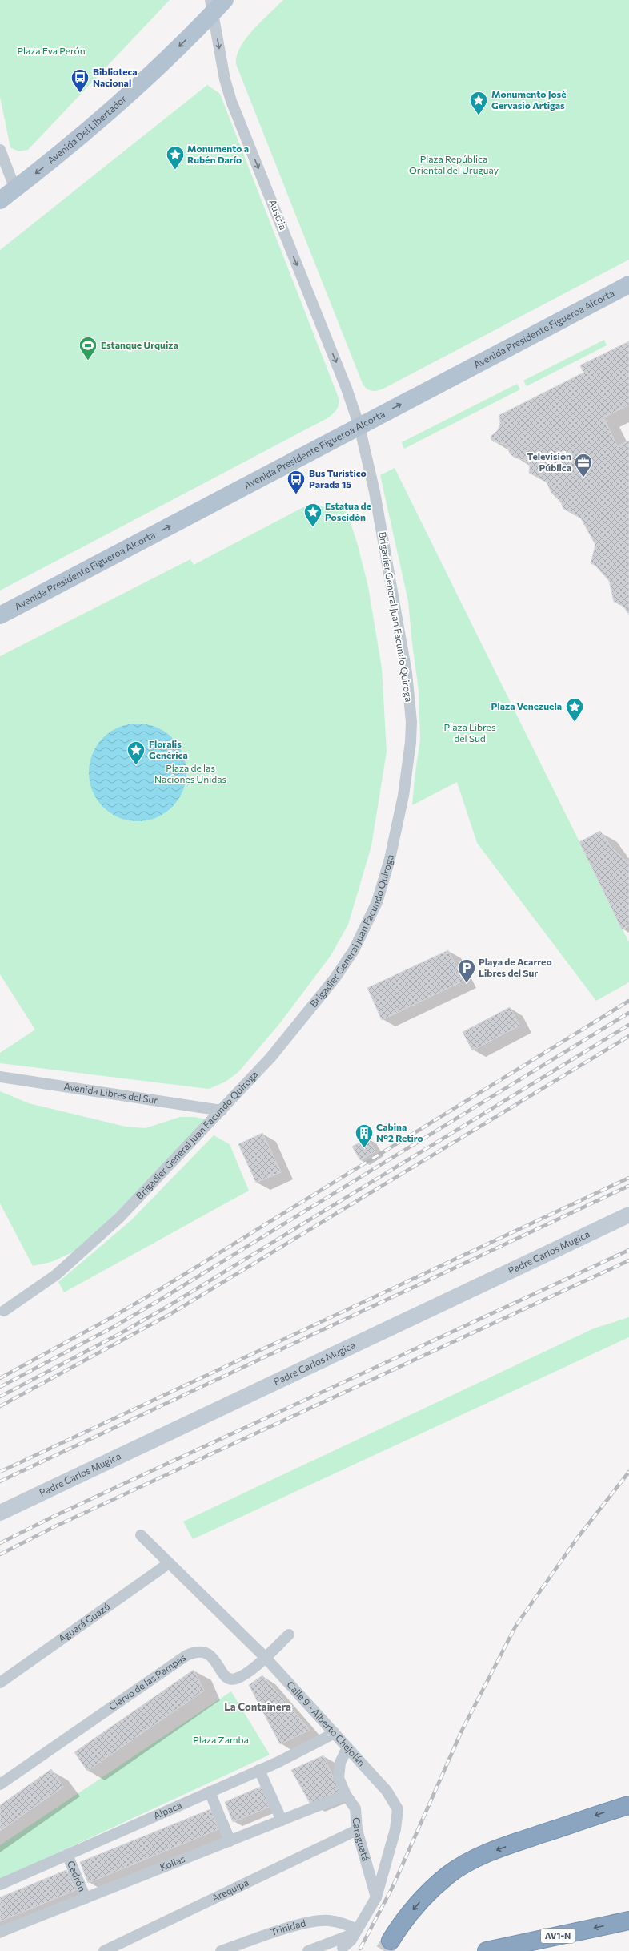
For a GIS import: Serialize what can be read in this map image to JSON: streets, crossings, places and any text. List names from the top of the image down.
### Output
{
  "streets": {
    "highway": ["AV1-N"],
    "main road": ["Avenida Del Libertador", "Avenida Presidente Figueroa Alcorta"],
    "street": [
      "Austria",
      "Brigadier General Juan Facundo Quiroga",
      "Avenida Libres del Sur",
      "Padre Carlos Mugica",
      "Aguará Guazú",
      "Ciervo de las Pampas",
      "Calle 9 - Alberto Chejolán",
      "Alpaca",
      "Caraguatá",
      "Kollas",
      "Cedrón",
      "Arequipa",
      "Trinidad"
    ]
  },
  "crossings": [
    ["Avenida Del Libertador", "Austria"],
    ["Austria", "Avenida Presidente Figueroa Alcorta"],
    ["Austria", "Brigadier General Juan Facundo Quiroga"],
    ["Avenida Presidente Figueroa Alcorta", "Brigadier General Juan Facundo Quiroga"],
    ["Brigadier General Juan Facundo Quiroga", "Avenida Libres del Sur"],
    ["Aguará Guazú", "Calle 9 - Alberto Chejolán"],
    ["Ciervo de las Pampas", "Calle 9 - Alberto Chejolán"],
    ["Calle 9 - Alberto Chejolán", "Alpaca"],
    ["Calle 9 - Alberto Chejolán", "Caraguatá"],
    ["Calle 9 - Alberto Chejolán", "Trinidad"],
    ["Alpaca", "Cedrón"],
    ["Caraguatá", "Kollas"],
    ["Caraguatá", "Arequipa"],
    ["Kollas", "Cedrón"]
  ],
  "one_way": ["Avenida Del Libertador", "Austria", "Avenida Presidente Figueroa Alcorta"],
  "districts": ["La Containera"],
  "parks": [
    "Plaza Eva Perón",
    "Plaza República Oriental del Uruguay",
    "Plaza Libres del Sud",
    "Plaza de las Naciones Unidas",
    "Plaza Zamba"
  ],
  "places": {
    "bus stop": ["Biblioteca Nacional", "Bus Turistico Parada 15"],
    "place": [
      "Monumento José Gervasio Artigas",
      "Monumento a Rubén Darío",
      "Estatua de Poseidón",
      "Plaza Venezuela",
      "Floralis Genérica"
    ],
    "sports": ["Estanque Urquiza"],
    "office": ["Televisión Pública"],
    "parking": ["Playa de Acarreo Libres del Sur"],
    "building": ["Cabina N°2 Retiro"]
  }
}
